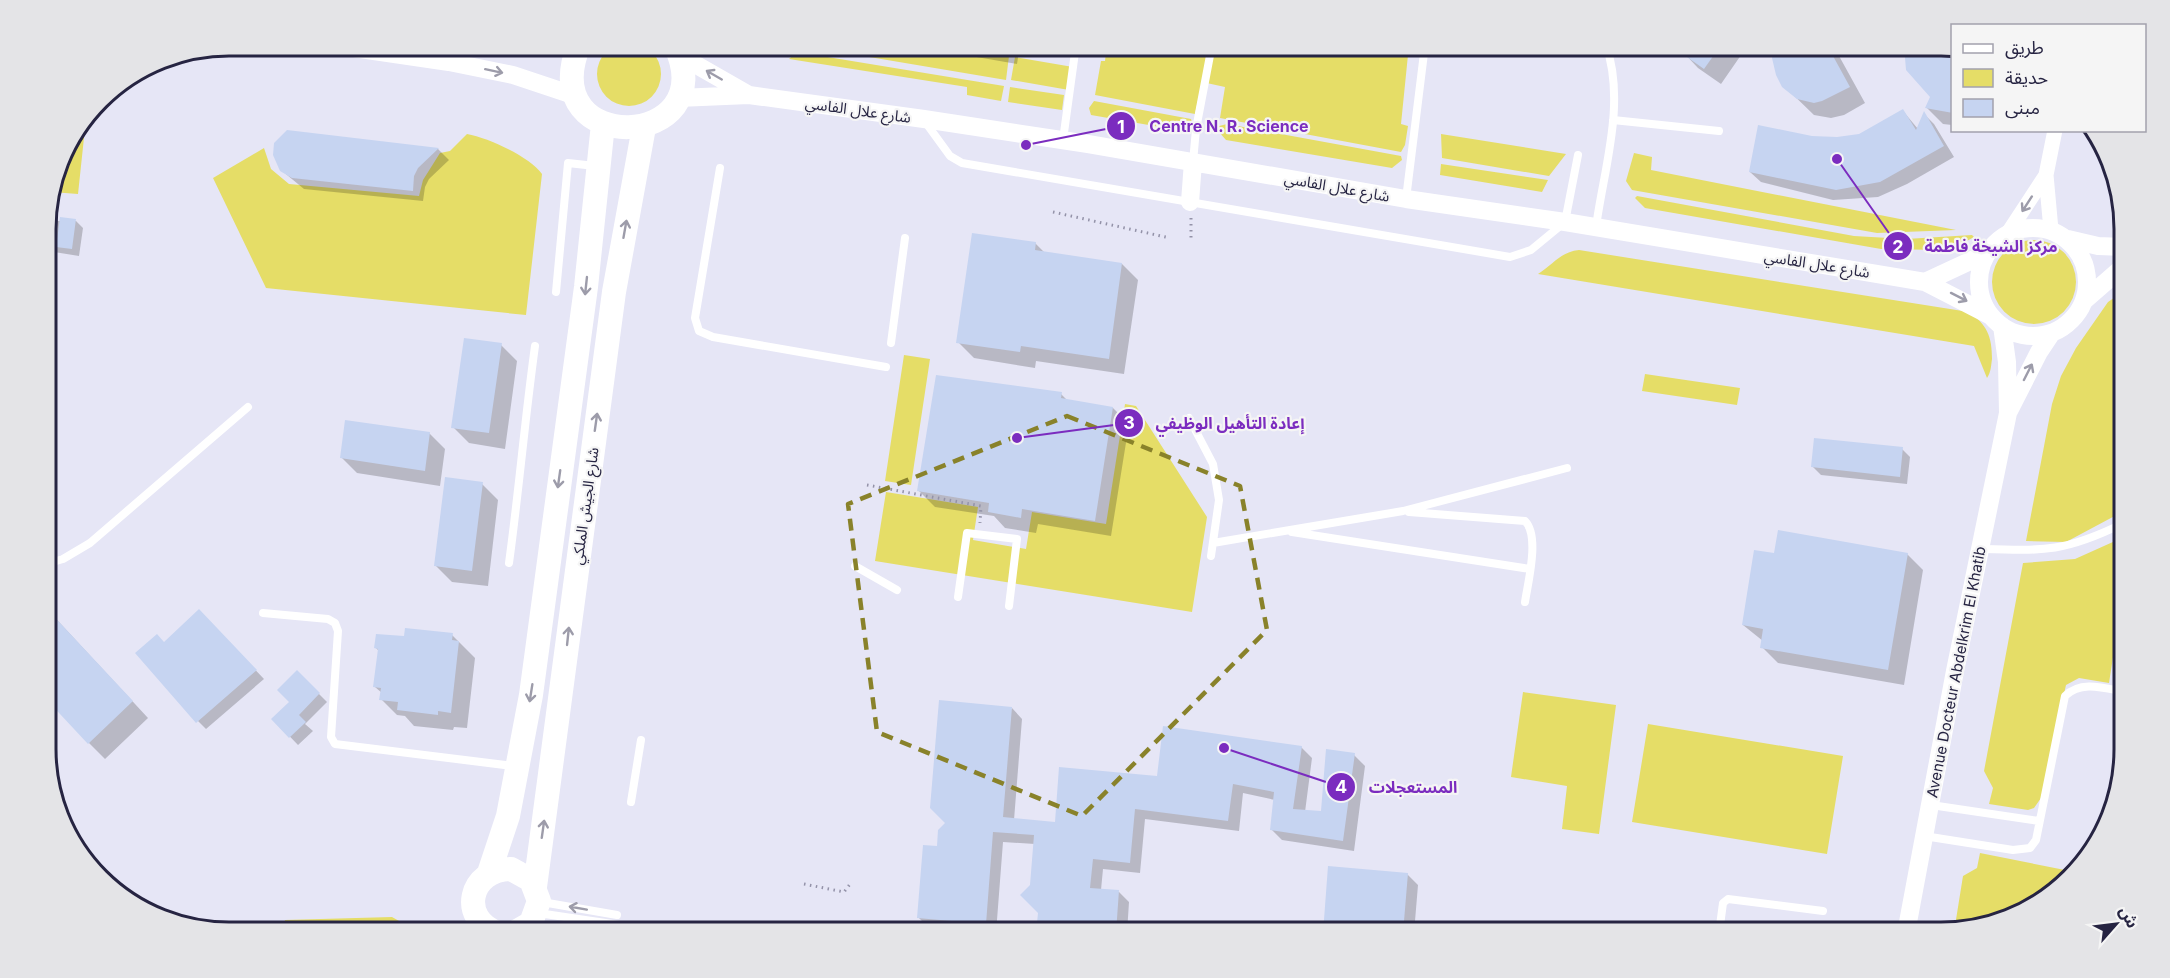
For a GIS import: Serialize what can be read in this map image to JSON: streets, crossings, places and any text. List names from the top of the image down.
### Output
{
  "streets": {
    "main road": ["شارع الجيش الملكي"],
    "street": ["شارع علال الفاسي", "Avenue Docteur Abdelkrim El Khatib"]
  },
  "places": [
    "Centre N. R. Science",
    "مركز الشيخة فاطمة",
    "إعادة التأهيل الوظيفي",
    "المستعجلات"
  ],
  "legend": ["طريق", "حديقة", "مبنى"],
  "north": "top right"
}
